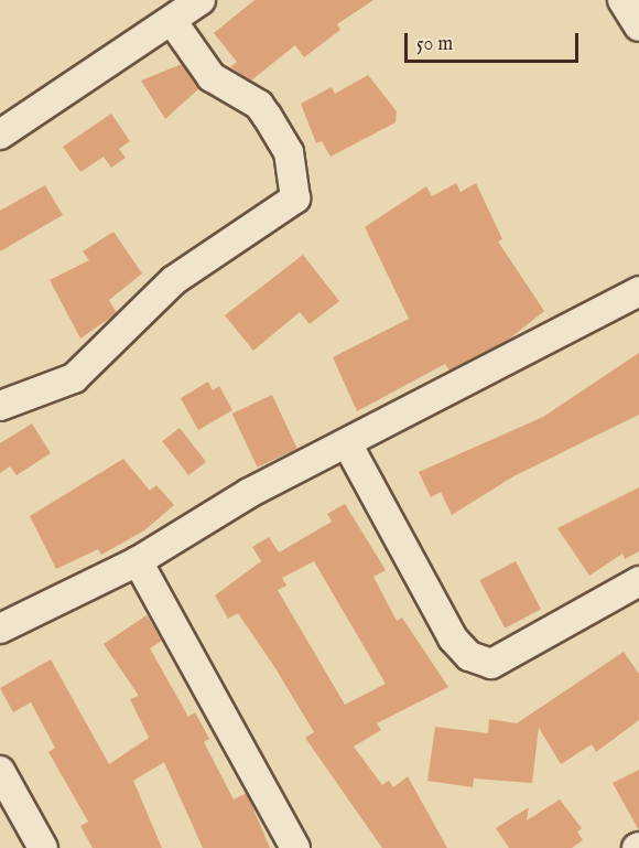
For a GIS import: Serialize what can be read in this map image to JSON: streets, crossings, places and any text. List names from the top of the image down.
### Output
{
  "scale_bar": "50 m"
}
